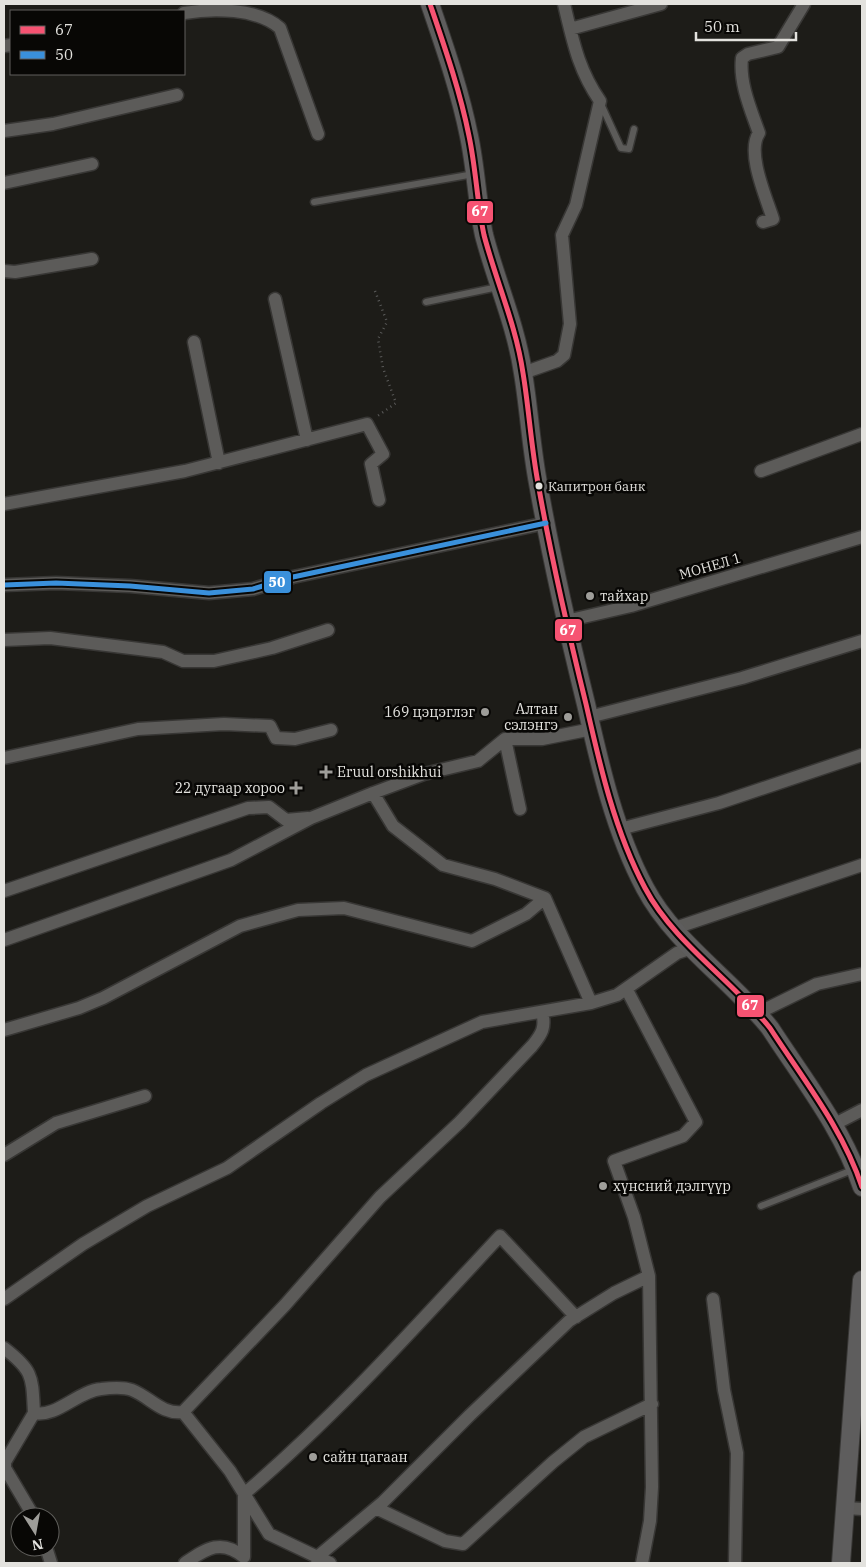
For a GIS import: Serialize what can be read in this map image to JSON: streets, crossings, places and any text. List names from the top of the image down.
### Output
{
  "streets": {
    "street": ["МОНЕЛ 1"]
  },
  "places": {
    "other": [
      "Капитрон банк",
      "тайхар",
      "169 цэцэглэг",
      "Алтан сэлэнгэ",
      "хүнсний дэлгүүр",
      "сайн цагаан"
    ],
    "health": ["Eruul orshikhui", "22 дугаар хороо"]
  },
  "lines": ["transit line 67", "transit line 50"],
  "legend": ["67", "50"],
  "scale_bar": "50 m",
  "north": "bottom"
}
